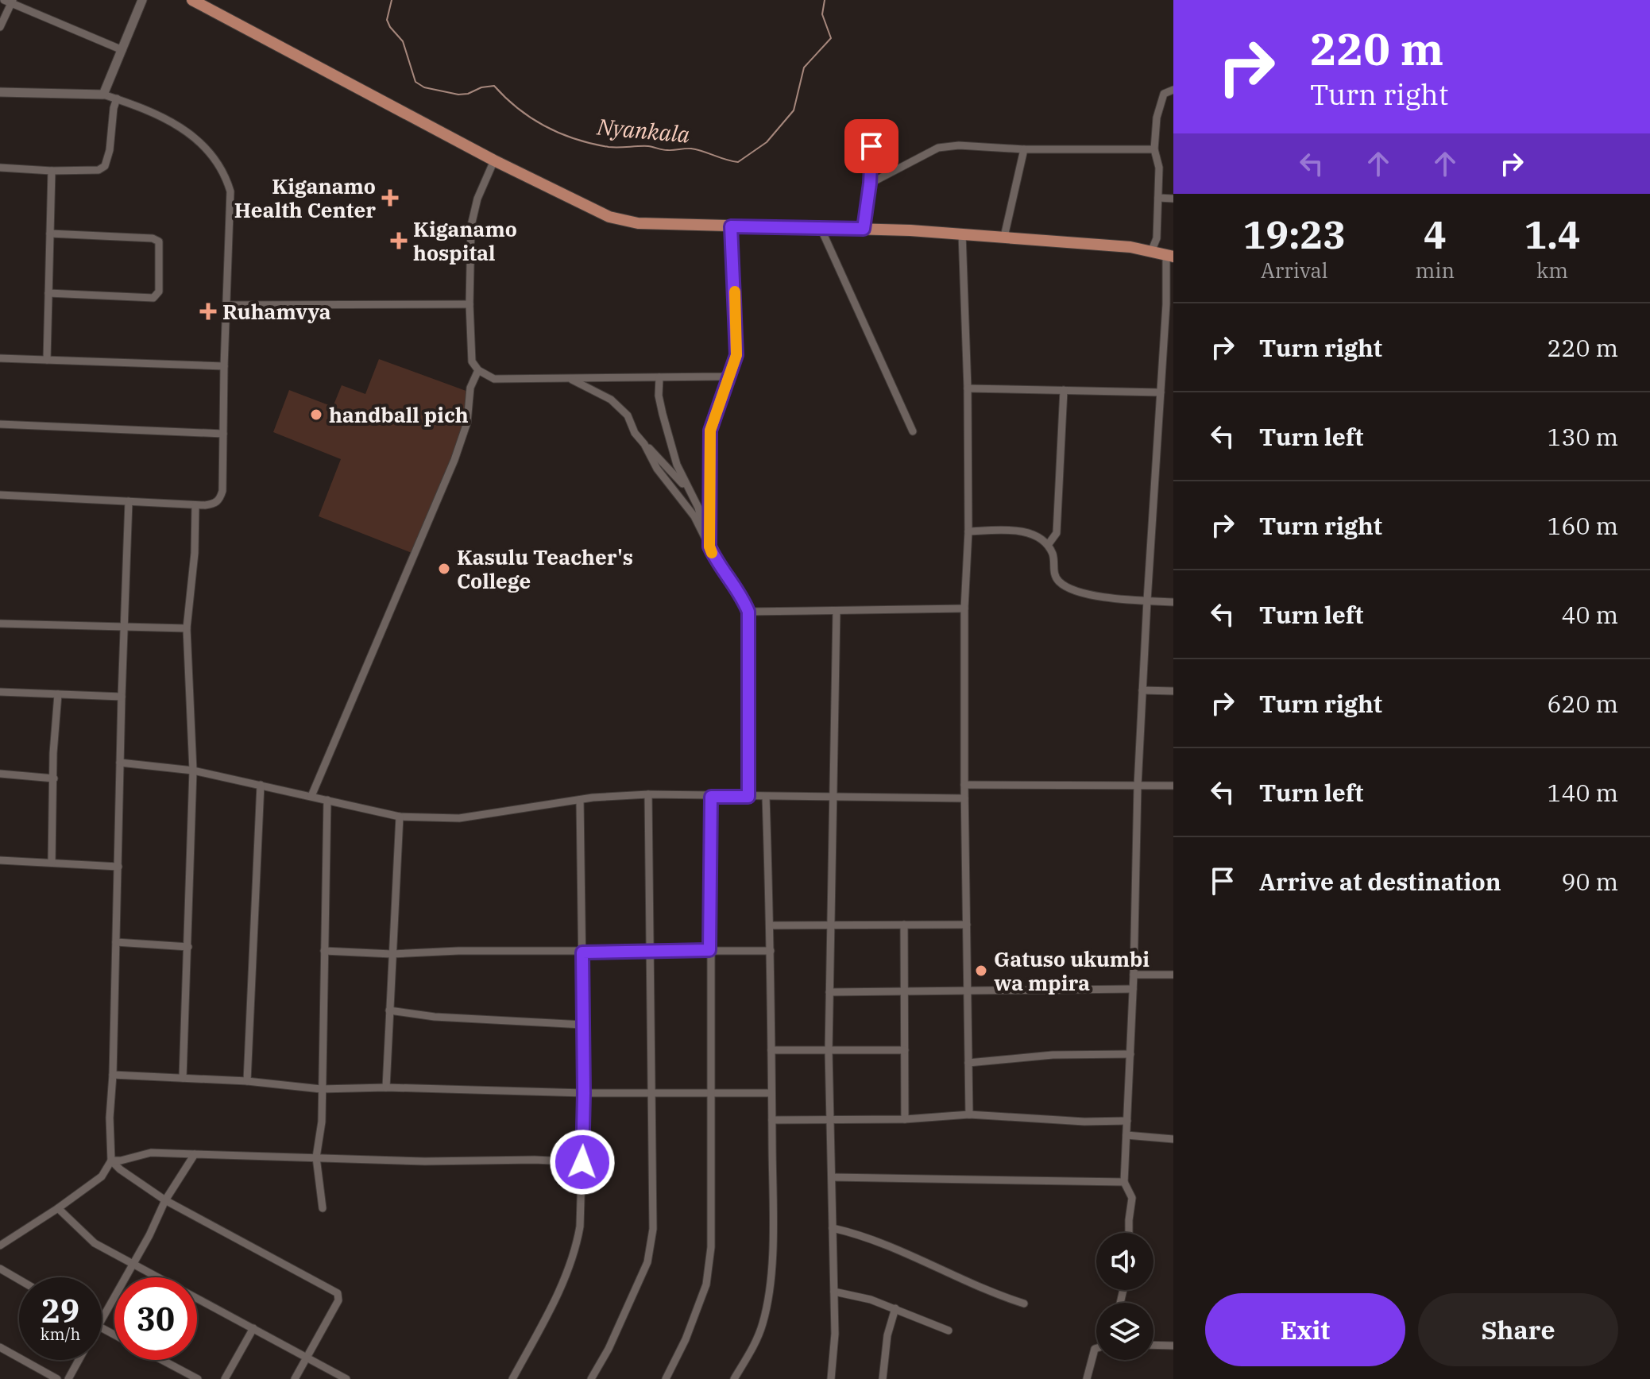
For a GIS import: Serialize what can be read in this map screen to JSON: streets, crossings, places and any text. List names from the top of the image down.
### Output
{
  "water": ["Nyankala"],
  "places": {
    "health": ["Kiganamo Health Center", "Kiganamo hospital", "Ruhamvya"],
    "other": ["handball pich", "Kasulu Teacher's College", "Gatuso ukumbi wa mpira"]
  },
  "page": {
    "turn": ["220 m", "Turn right"],
    "eta": [
      "19:23",
      "Arrival",
      "4",
      "min",
      "1.4",
      "km"
    ],
    "list": [
      {
        "name": "Turn right",
        "value": "220 m"
      },
      {
        "name": "Turn left",
        "value": "130 m"
      },
      {
        "name": "Turn right",
        "value": "160 m"
      },
      {
        "name": "Turn left",
        "value": "40 m"
      },
      {
        "name": "Turn right",
        "value": "620 m"
      },
      {
        "name": "Turn left",
        "value": "140 m"
      },
      {
        "name": "Arrive at destination",
        "value": "90 m"
      }
    ],
    "speed": "29 km/h",
    "limit": "30",
    "buttons": ["Exit", "Share"]
  }
}
